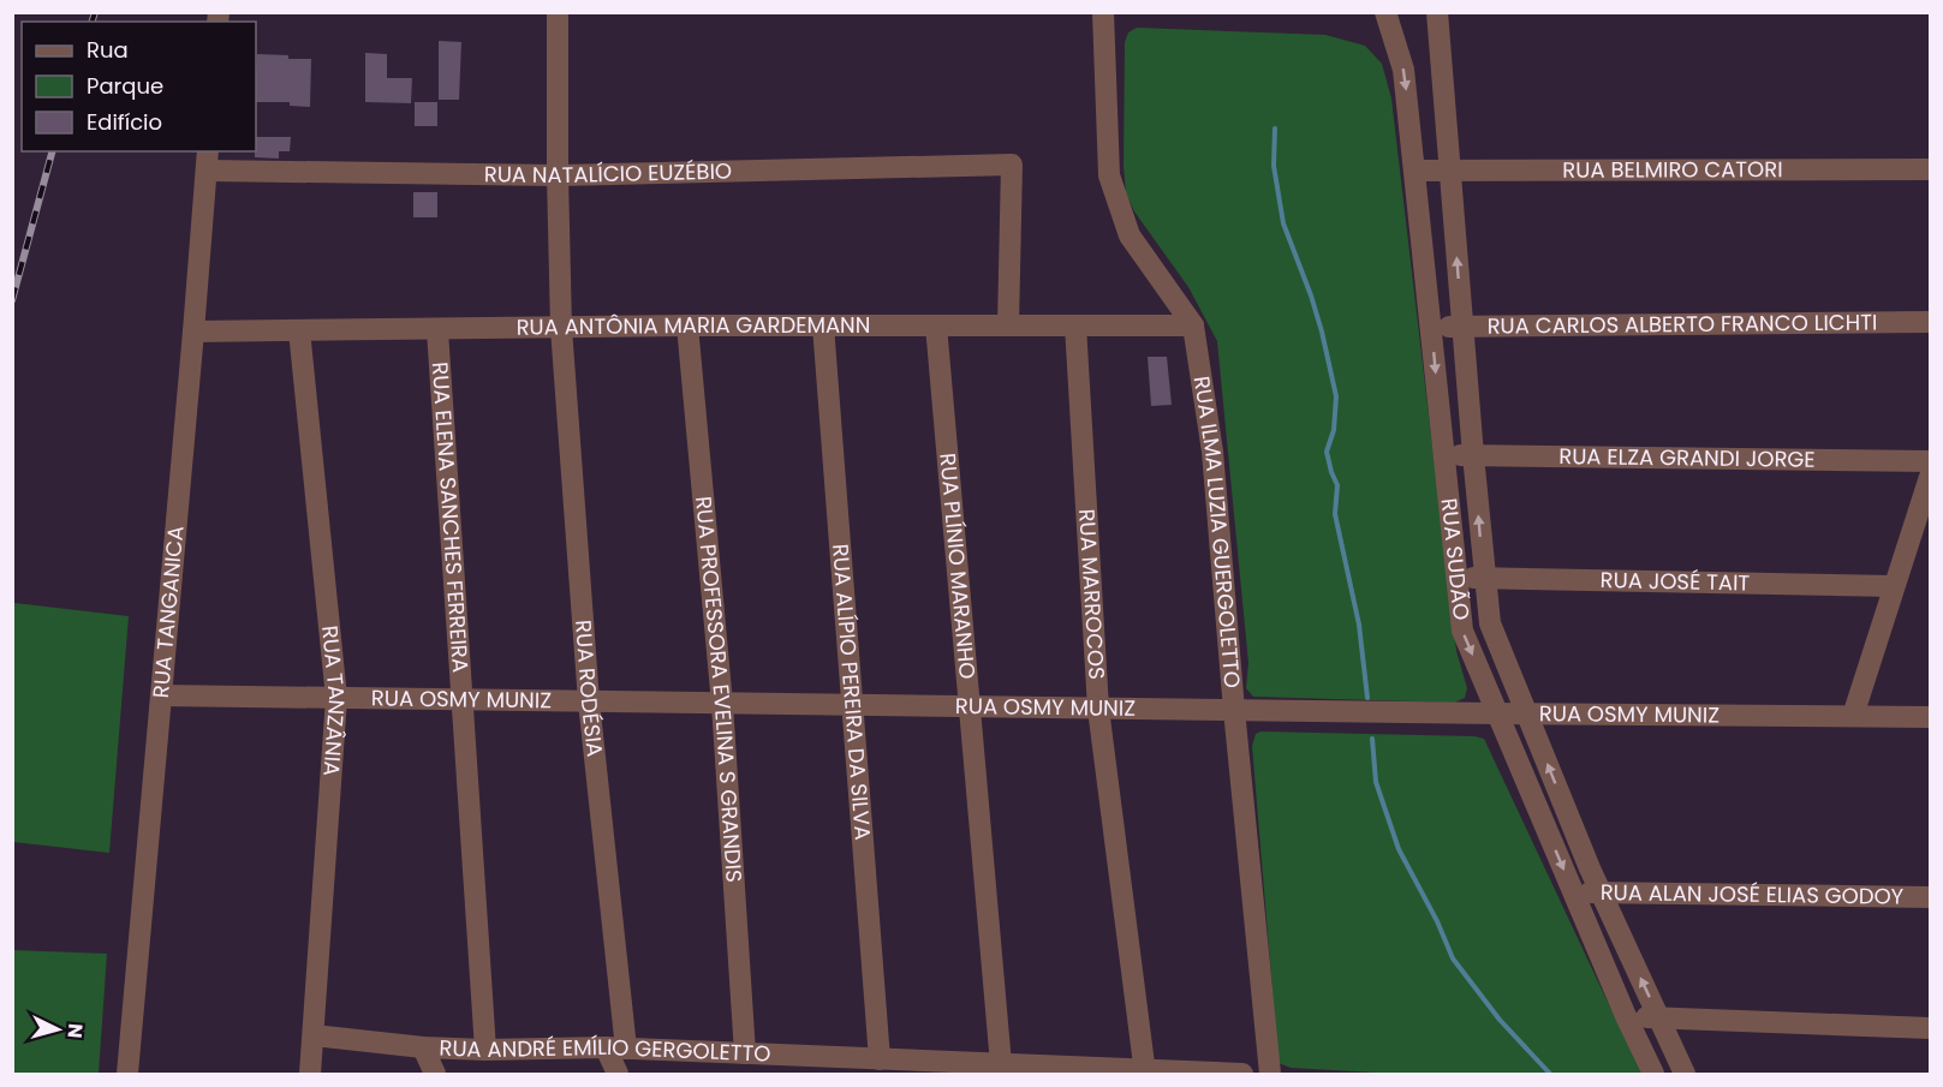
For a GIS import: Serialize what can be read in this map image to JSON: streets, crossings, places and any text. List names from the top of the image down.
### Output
{
  "streets": {
    "street": [
      "RUA BELMIRO CATORI",
      "RUA NATALÍCIO EUZÉBIO",
      "RUA CARLOS ALBERTO FRANCO LICHTI",
      "RUA ANTÔNIA MARIA GARDEMANN",
      "RUA ELZA GRANDI JORGE",
      "RUA ELENA SANCHES FERREIRA",
      "RUA ILMA LUZIA GUERGOLETTO",
      "RUA SUDÃO",
      "RUA PLÍNIO MARANHO",
      "RUA JOSÉ TAIT",
      "RUA MARROCOS",
      "RUA TANGANICA",
      "RUA RODÉSIA",
      "RUA PROFESSORA EVELINA S GRANDIS",
      "RUA ALÍPIO PEREIRA DA SILVA",
      "RUA OSMY MUNIZ",
      "RUA TANZÂNIA",
      "RUA ALAN JOSÉ ELIAS GODOY",
      "RUA ANDRÉ EMÍLIO GERGOLETTO"
    ]
  },
  "crossings": [
    ["RUA BELMIRO CATORI", "RUA SUDÃO"],
    ["RUA NATALÍCIO EUZÉBIO", "RUA ANTÔNIA MARIA GARDEMANN"],
    ["RUA NATALÍCIO EUZÉBIO", "RUA TANGANICA"],
    ["RUA NATALÍCIO EUZÉBIO", "RUA RODÉSIA"],
    ["RUA CARLOS ALBERTO FRANCO LICHTI", "RUA SUDÃO"],
    ["RUA ANTÔNIA MARIA GARDEMANN", "RUA ELENA SANCHES FERREIRA"],
    ["RUA ANTÔNIA MARIA GARDEMANN", "RUA ILMA LUZIA GUERGOLETTO"],
    ["RUA ANTÔNIA MARIA GARDEMANN", "RUA PLÍNIO MARANHO"],
    ["RUA ANTÔNIA MARIA GARDEMANN", "RUA MARROCOS"],
    ["RUA ANTÔNIA MARIA GARDEMANN", "RUA TANGANICA"],
    ["RUA ANTÔNIA MARIA GARDEMANN", "RUA RODÉSIA"],
    ["RUA ANTÔNIA MARIA GARDEMANN", "RUA PROFESSORA EVELINA S GRANDIS"],
    ["RUA ANTÔNIA MARIA GARDEMANN", "RUA ALÍPIO PEREIRA DA SILVA"],
    ["RUA ANTÔNIA MARIA GARDEMANN", "RUA TANZÂNIA"],
    ["RUA ELZA GRANDI JORGE", "RUA SUDÃO"],
    ["RUA ELENA SANCHES FERREIRA", "RUA OSMY MUNIZ"],
    ["RUA ELENA SANCHES FERREIRA", "RUA ANDRÉ EMÍLIO GERGOLETTO"],
    ["RUA ILMA LUZIA GUERGOLETTO", "RUA OSMY MUNIZ"],
    ["RUA SUDÃO", "RUA JOSÉ TAIT"],
    ["RUA SUDÃO", "RUA OSMY MUNIZ"],
    ["RUA SUDÃO", "RUA ALAN JOSÉ ELIAS GODOY"],
    ["RUA PLÍNIO MARANHO", "RUA OSMY MUNIZ"],
    ["RUA PLÍNIO MARANHO", "RUA ANDRÉ EMÍLIO GERGOLETTO"],
    ["RUA MARROCOS", "RUA OSMY MUNIZ"],
    ["RUA MARROCOS", "RUA ANDRÉ EMÍLIO GERGOLETTO"],
    ["RUA TANGANICA", "RUA OSMY MUNIZ"],
    ["RUA RODÉSIA", "RUA OSMY MUNIZ"],
    ["RUA RODÉSIA", "RUA ANDRÉ EMÍLIO GERGOLETTO"],
    ["RUA PROFESSORA EVELINA S GRANDIS", "RUA OSMY MUNIZ"],
    ["RUA PROFESSORA EVELINA S GRANDIS", "RUA ANDRÉ EMÍLIO GERGOLETTO"],
    ["RUA ALÍPIO PEREIRA DA SILVA", "RUA OSMY MUNIZ"],
    ["RUA ALÍPIO PEREIRA DA SILVA", "RUA ANDRÉ EMÍLIO GERGOLETTO"],
    ["RUA OSMY MUNIZ", "RUA TANZÂNIA"],
    ["RUA TANZÂNIA", "RUA ANDRÉ EMÍLIO GERGOLETTO"]
  ],
  "legend": ["Rua", "Parque", "Edifício"],
  "north": "right"
}
